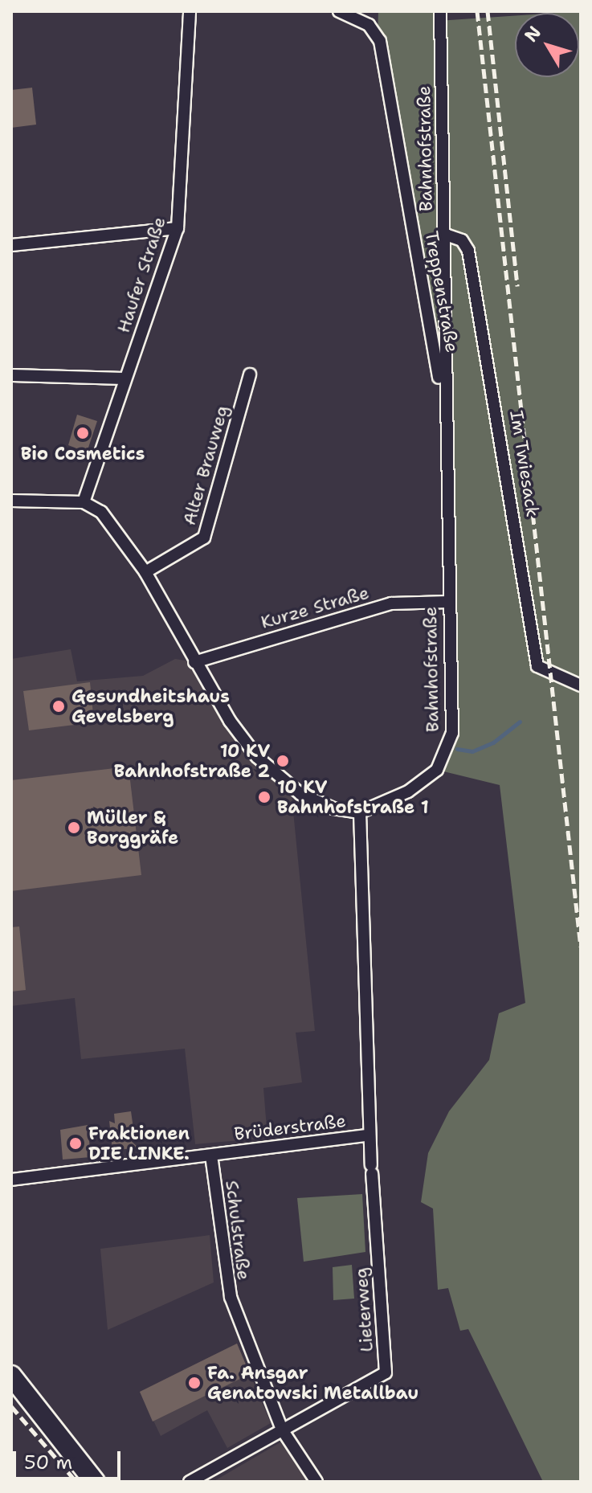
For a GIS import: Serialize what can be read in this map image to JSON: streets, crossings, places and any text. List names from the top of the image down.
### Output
{
  "streets": {
    "street": [
      "Bahnhofstraße",
      "Haufer Straße",
      "Treppenstraße",
      "Im Twiesack",
      "Alter Brauweg",
      "Kurze Straße",
      "Brüderstraße",
      "Schulstraße",
      "Lieterweg"
    ]
  },
  "crossings": [
    ["Bahnhofstraße", "Treppenstraße"],
    ["Bahnhofstraße", "Im Twiesack"],
    ["Bahnhofstraße", "Kurze Straße"],
    ["Bahnhofstraße", "Brüderstraße"],
    ["Brüderstraße", "Schulstraße"],
    ["Brüderstraße", "Lieterweg"],
    ["Schulstraße", "Lieterweg"]
  ],
  "places": [
    "Bio Cosmetics",
    "Gesundheitshaus Gevelsberg",
    "10 KV Bahnhofstraße 2",
    "10 KV Bahnhofstraße 1",
    "Müller & Borggräfe",
    "Fraktionen DIE LINKE.",
    "Fa. Ansgar Genatowski Metallbau"
  ],
  "scale_bar": "50 m",
  "north": "top left"
}
